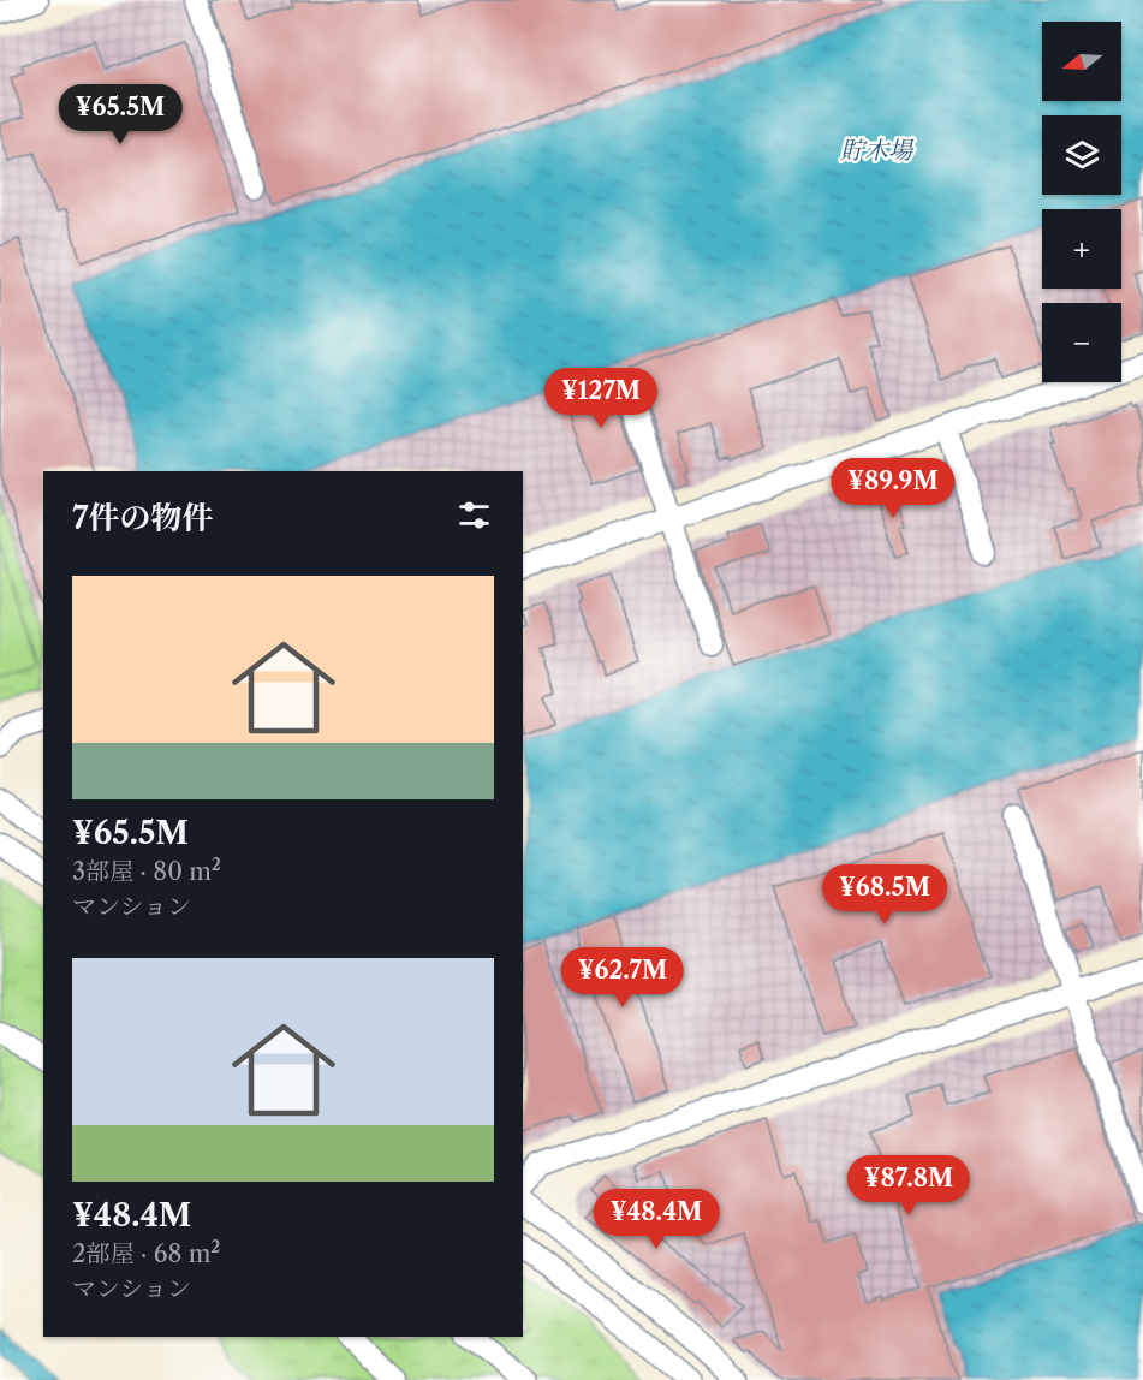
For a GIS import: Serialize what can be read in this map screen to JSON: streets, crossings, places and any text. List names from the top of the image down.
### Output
{
  "water": ["貯木場"],
  "north": "left",
  "page": {
    "map_buttons": ["+", "−"],
    "price": [
      "¥65.5M",
      "¥127M",
      "¥89.9M",
      "¥68.5M",
      "¥62.7M",
      "¥87.8M",
      "¥48.4M"
    ],
    "heading": "7件の物件",
    "list": [
      {
        "name": "¥65.5M",
        "note": "3部屋 · 80 m² · マンション"
      },
      {
        "name": "¥48.4M",
        "note": "2部屋 · 68 m² · マンション"
      }
    ]
  }
}
